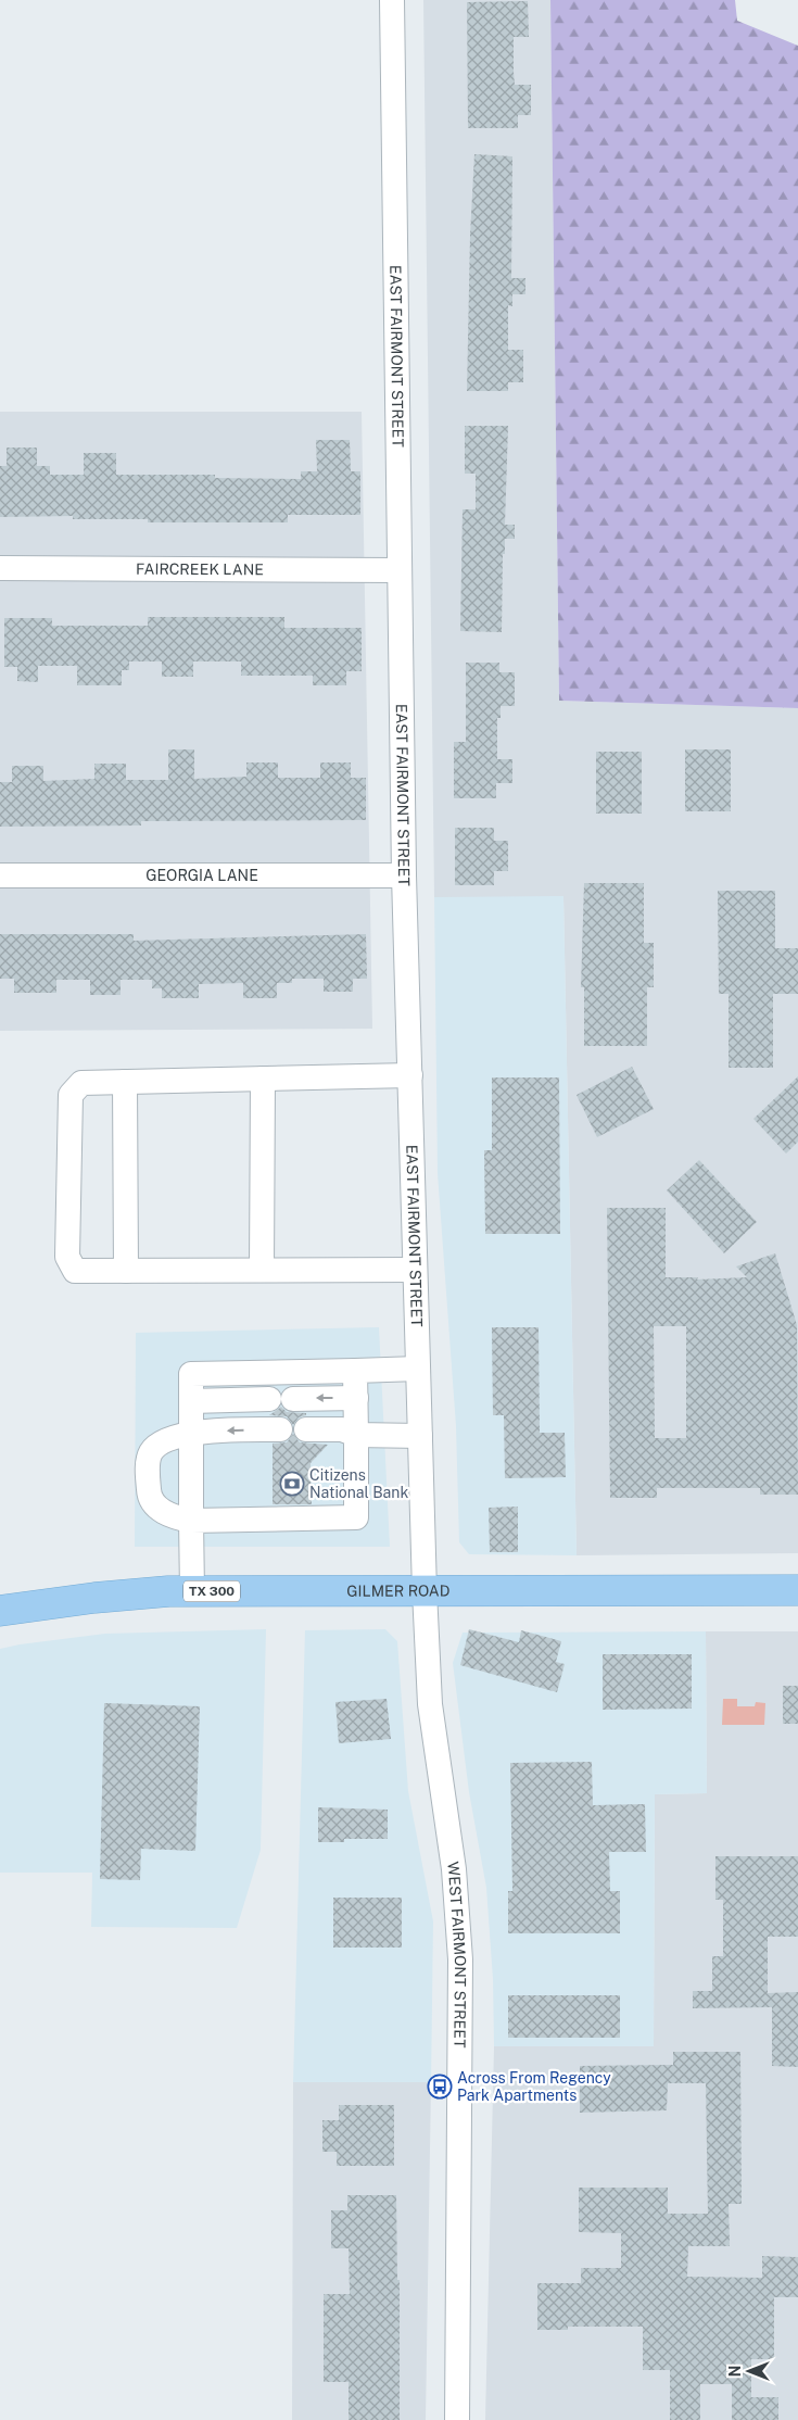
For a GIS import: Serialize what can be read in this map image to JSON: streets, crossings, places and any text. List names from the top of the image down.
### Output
{
  "streets": {
    "main road": ["TX 300", "GILMER ROAD"],
    "street": [
      "EAST FAIRMONT STREET",
      "FAIRCREEK LANE",
      "GEORGIA LANE",
      "WEST FAIRMONT STREET"
    ]
  },
  "crossings": [
    ["EAST FAIRMONT STREET", "FAIRCREEK LANE"],
    ["EAST FAIRMONT STREET", "GEORGIA LANE"],
    ["EAST FAIRMONT STREET", "GILMER ROAD"],
    ["EAST FAIRMONT STREET", "WEST FAIRMONT STREET"],
    ["GILMER ROAD", "WEST FAIRMONT STREET"]
  ],
  "places": {
    "bank": ["Citizens National Bank"],
    "bus stop": ["Across From Regency Park Apartments"]
  },
  "north": "left"
}
